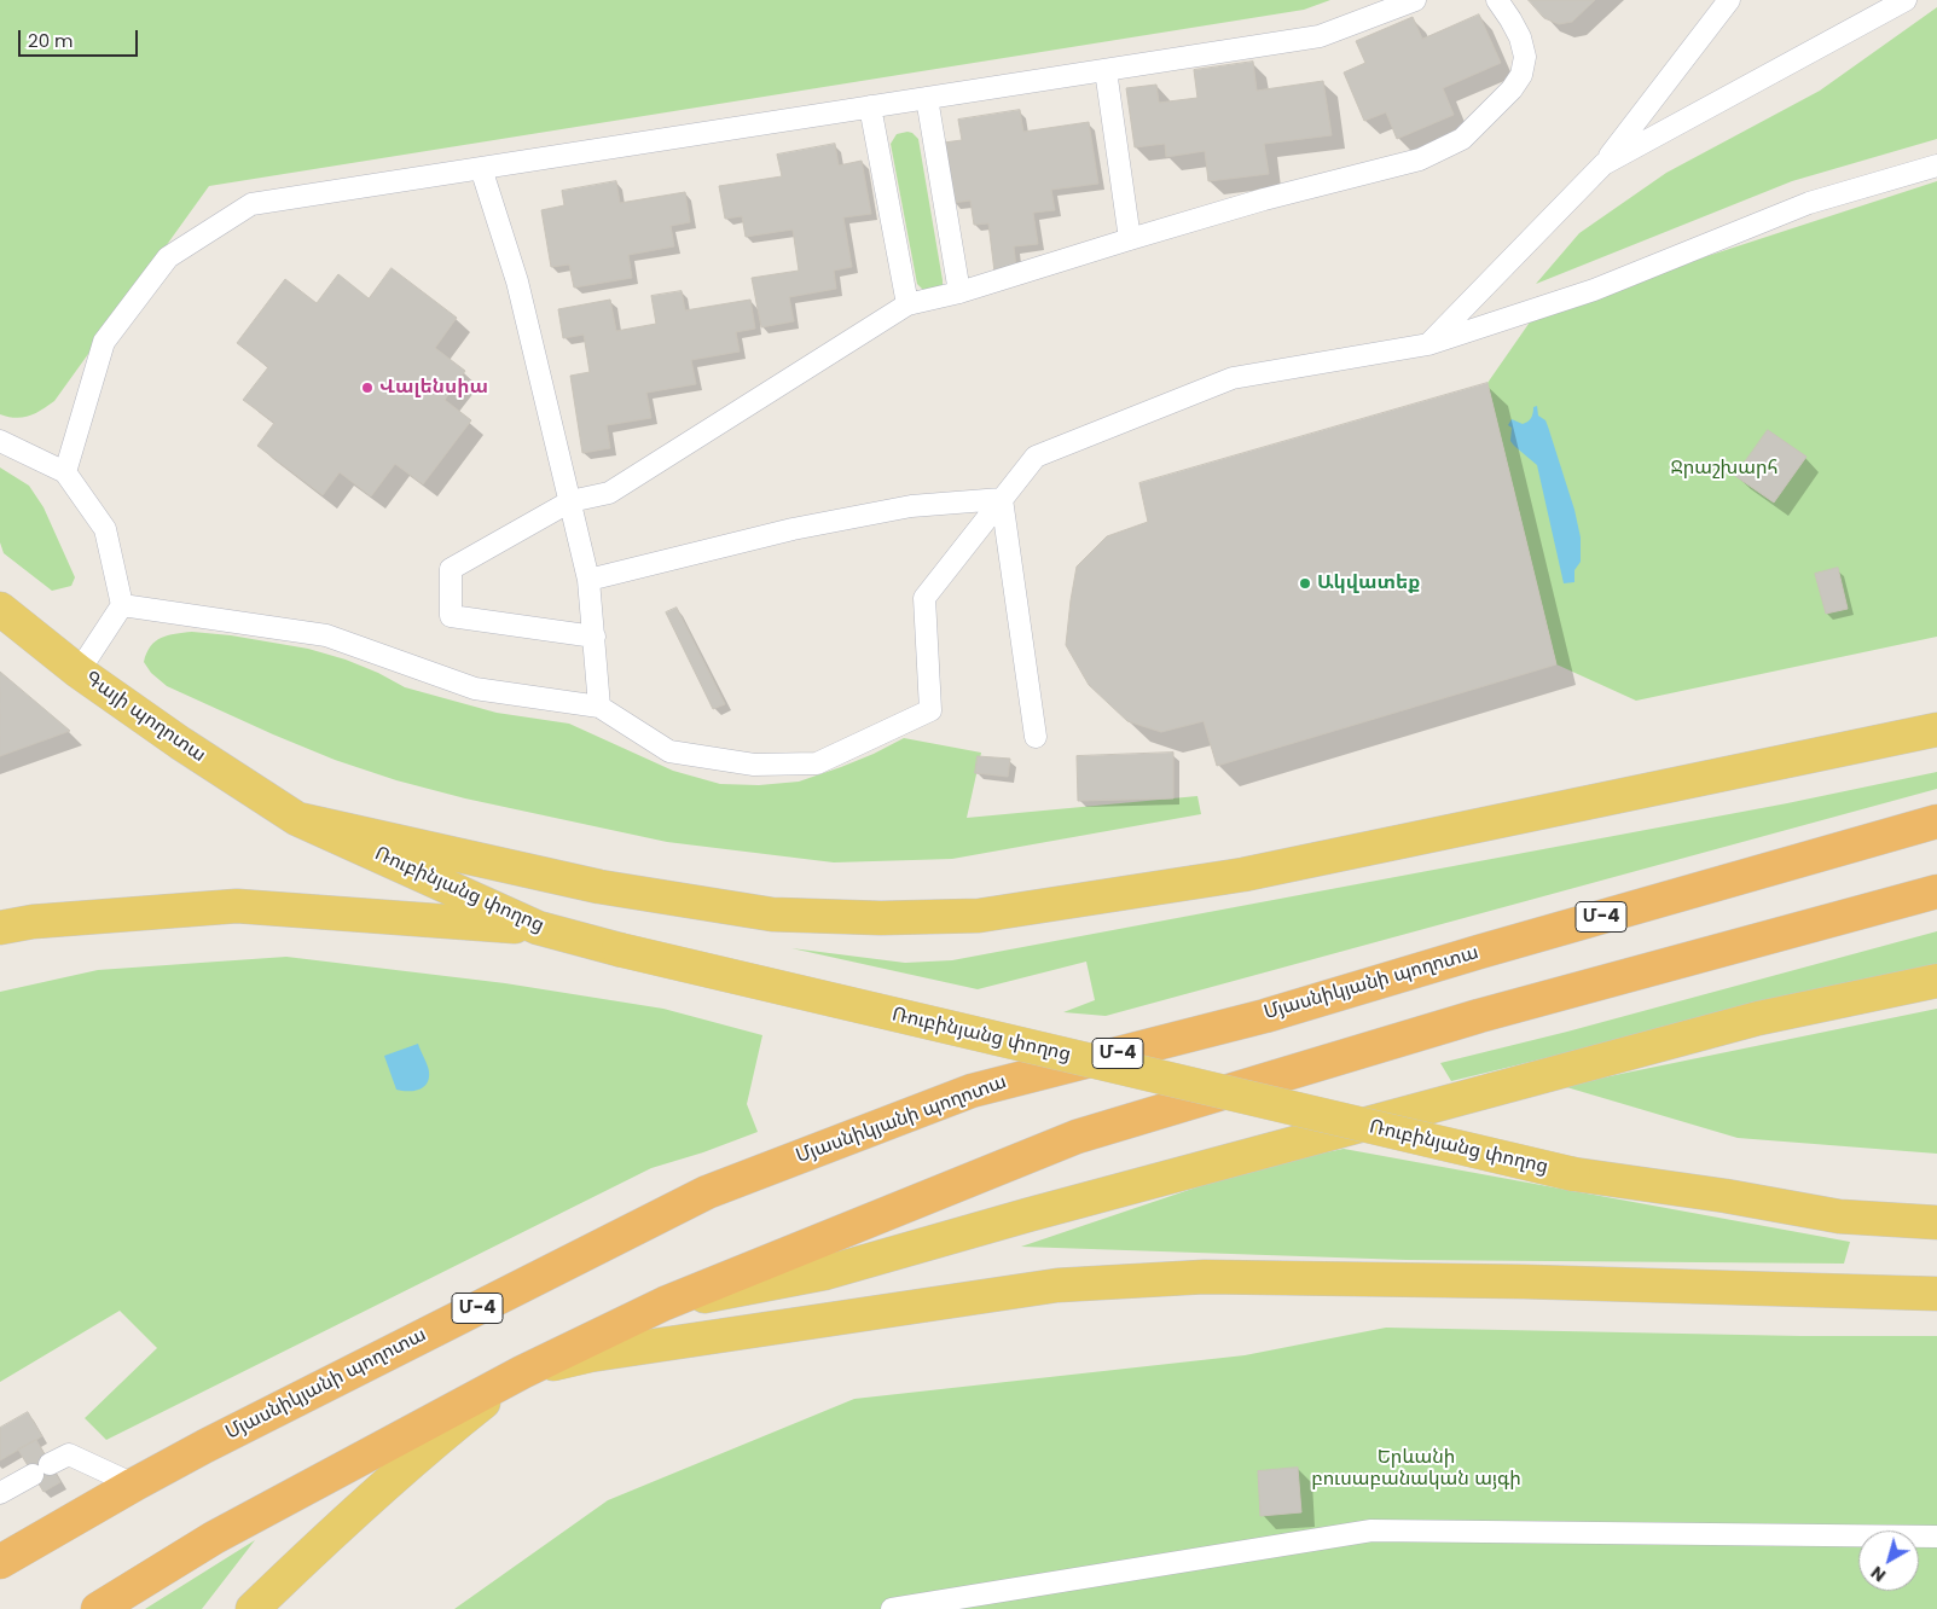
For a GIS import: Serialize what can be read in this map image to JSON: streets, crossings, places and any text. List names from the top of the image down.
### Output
{
  "streets": {
    "highway": ["Մ-4", "Մյասնիկյանի պողոտա"],
    "main road": ["Գայի պողոտա", "Ռուբինյանց փողոց"]
  },
  "crossings": [
    ["Գայի պողոտա", "Ռուբինյանց փողոց"]
  ],
  "parks": ["Ջրաշխարհ", "Երևանի բուսաբանական այգի"],
  "places": ["Վալենսիա", "Ակվատեք"],
  "scale_bar": "20 m",
  "north": "bottom left"
}
